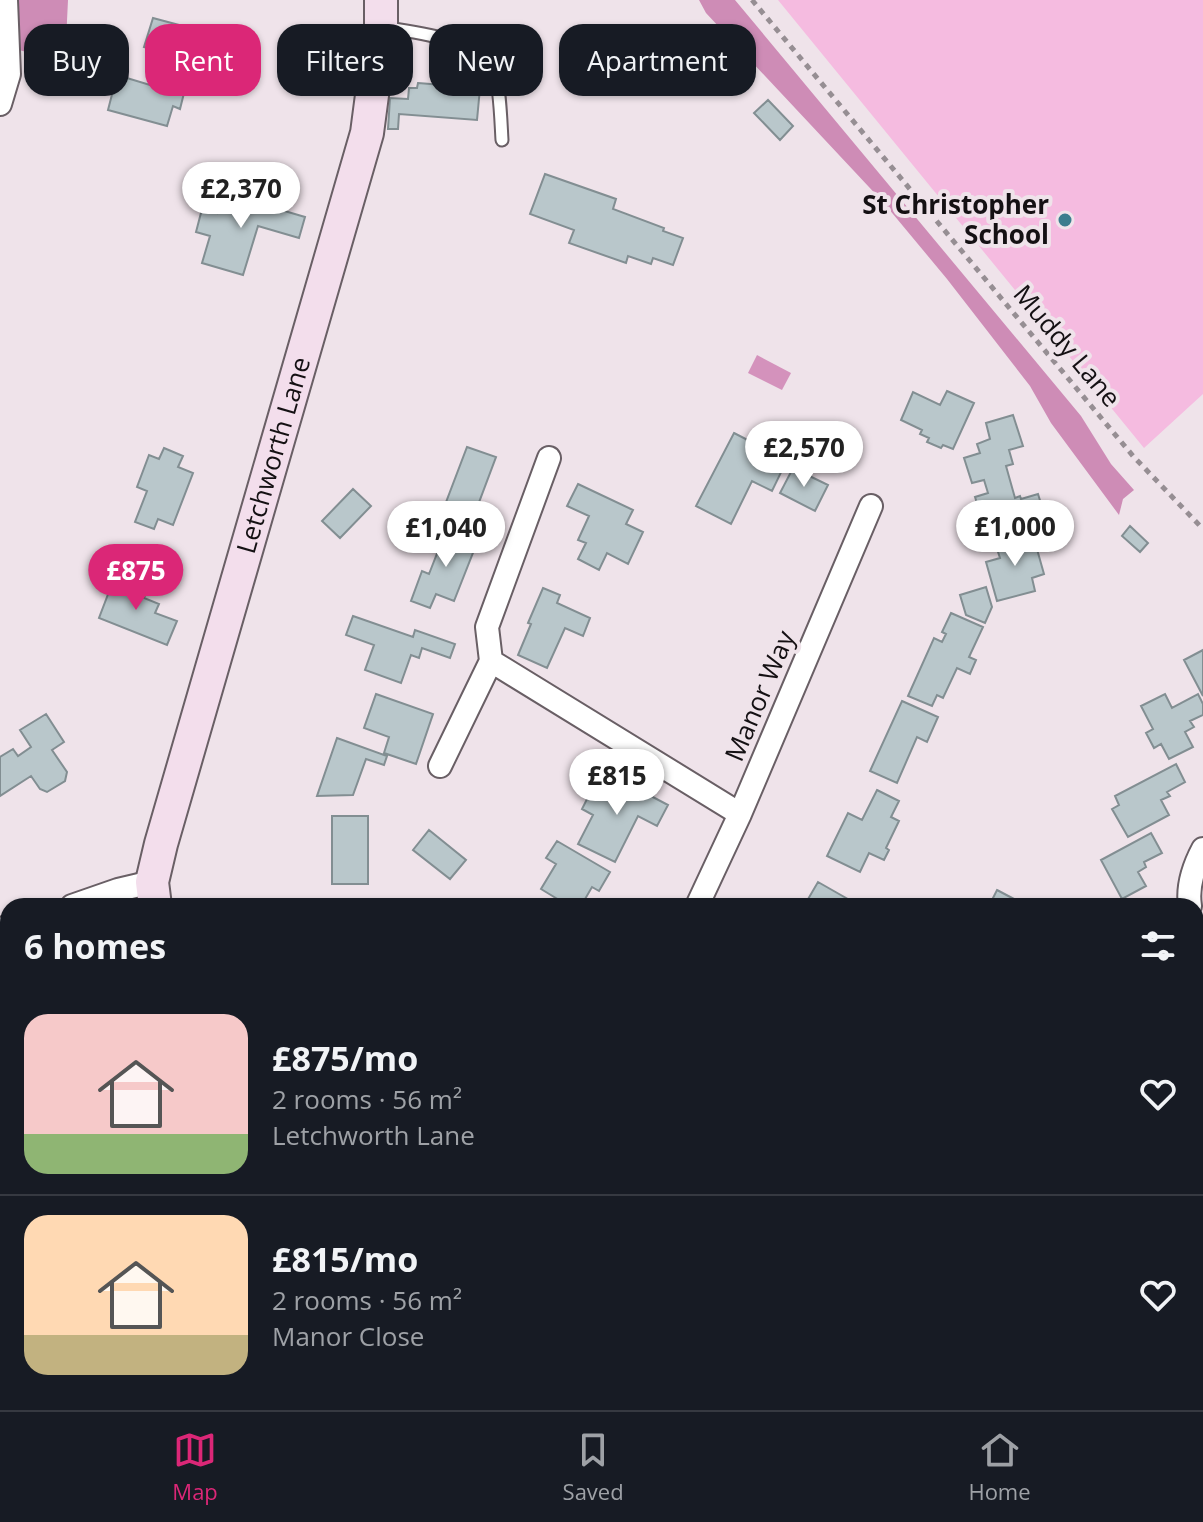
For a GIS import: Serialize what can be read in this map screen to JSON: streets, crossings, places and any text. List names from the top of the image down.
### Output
{
  "streets": {
    "street": ["Letchworth Lane", "Manor Way"],
    "path": ["Muddy Lane"]
  },
  "places": ["St Christopher School"],
  "page": {
    "chip": [
      "Buy",
      "Rent",
      "Filters",
      "New",
      "Apartment"
    ],
    "price": [
      "£2,370",
      "£2,570",
      "£1,000",
      "£1,040",
      "£875",
      "£815"
    ],
    "heading": "6 homes",
    "list": [
      {
        "name": "£875/mo",
        "note": "2 rooms · 56 m² · Letchworth Lane"
      },
      {
        "name": "£815/mo",
        "note": "2 rooms · 56 m² · Manor Close"
      }
    ],
    "tabs": ["Map", "Saved", "Home"]
  }
}
